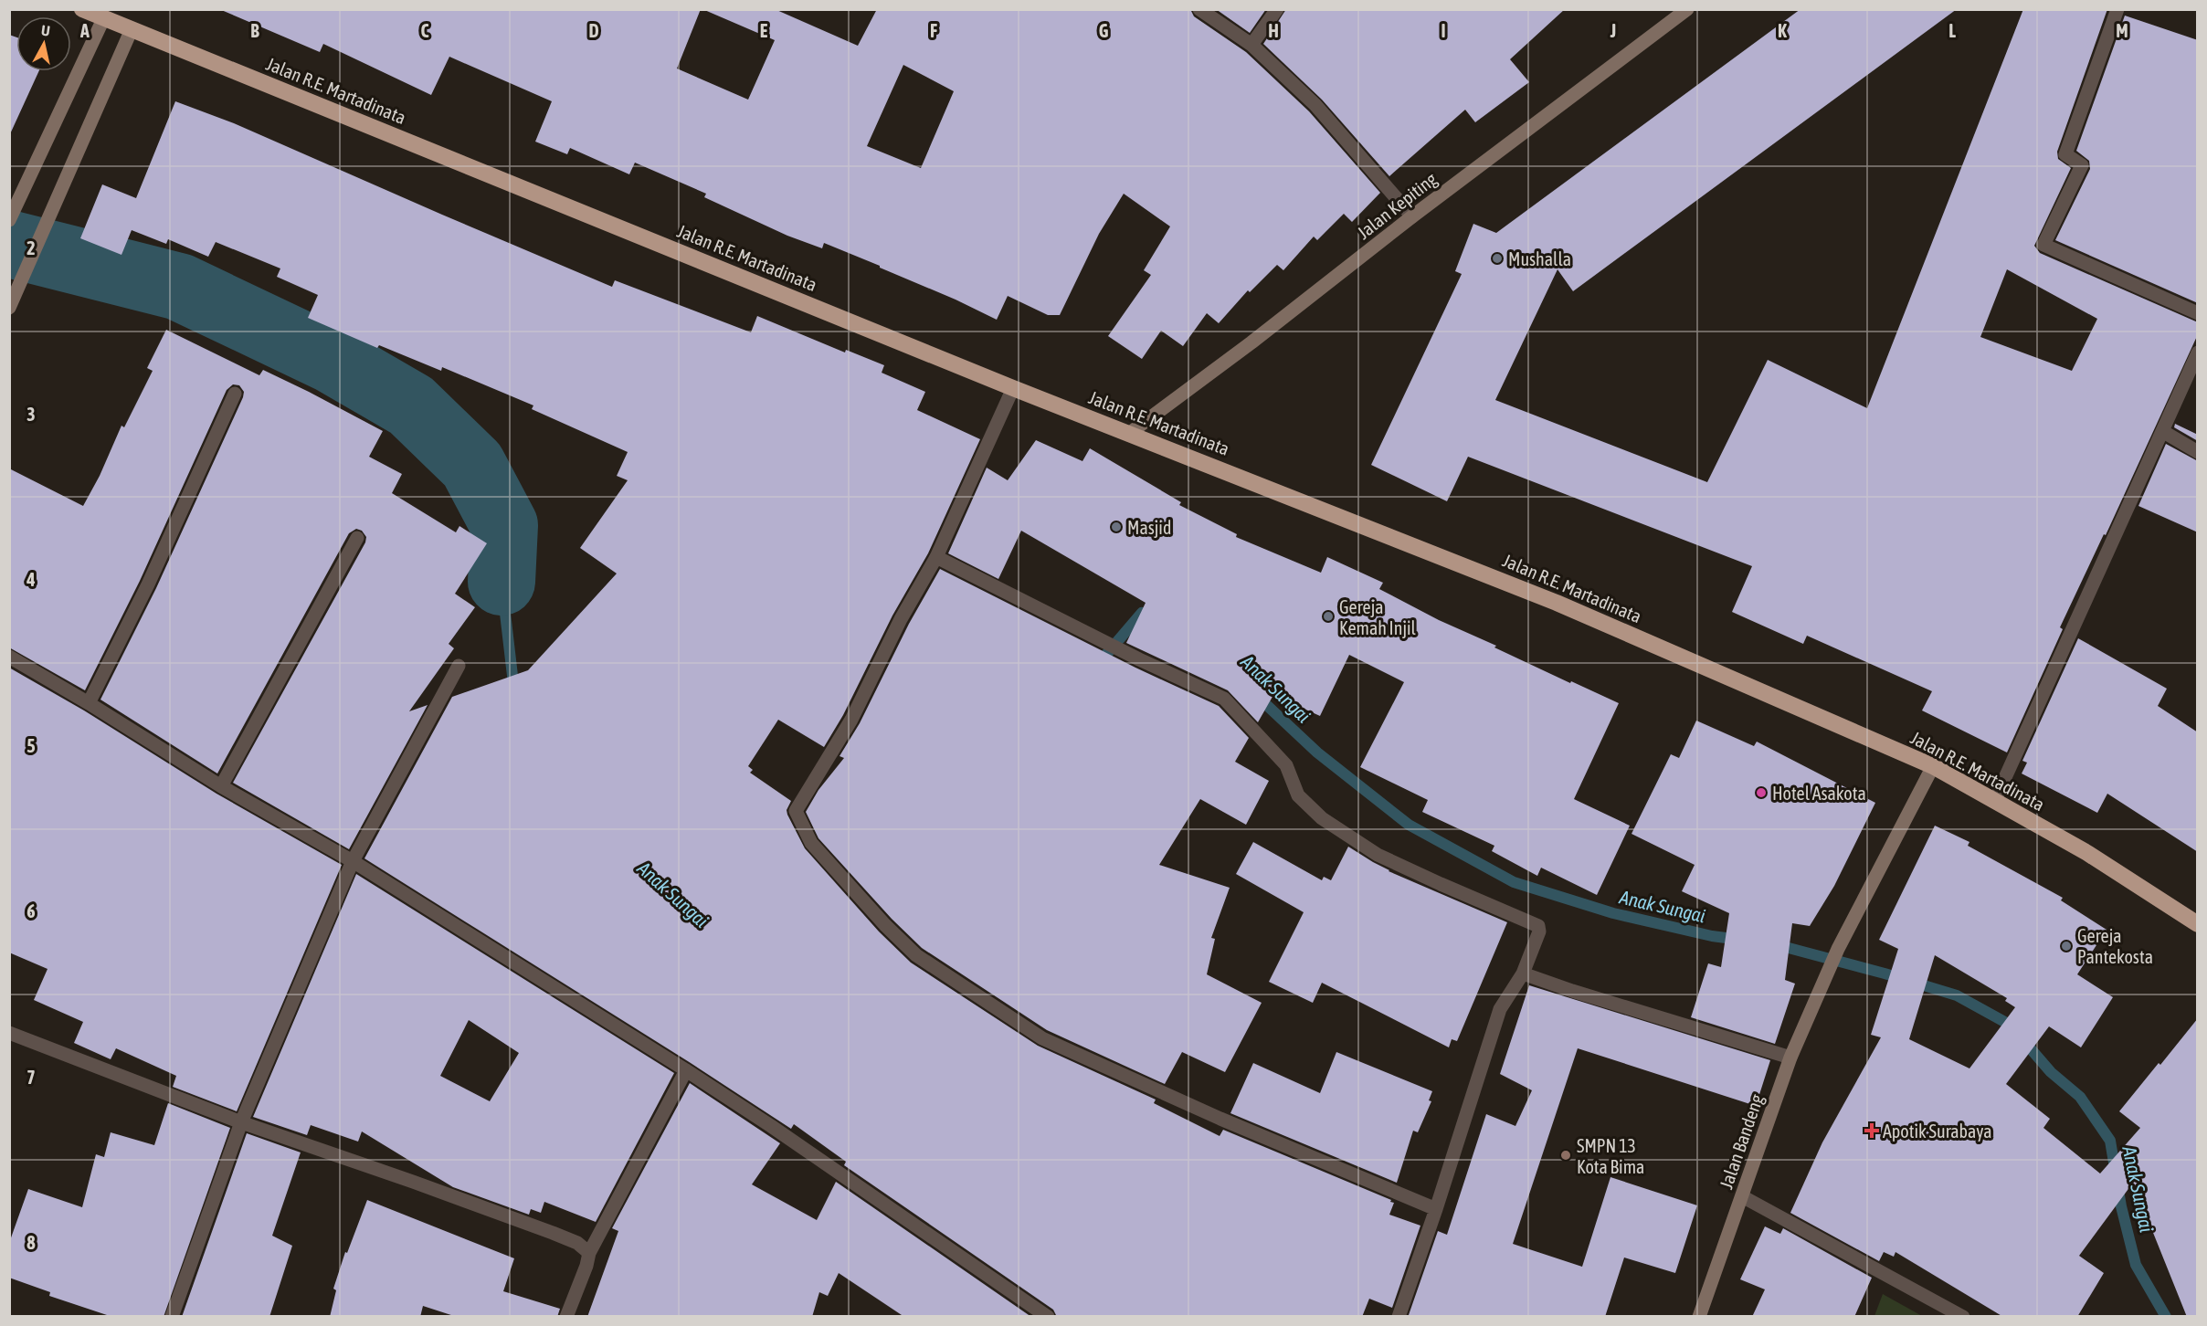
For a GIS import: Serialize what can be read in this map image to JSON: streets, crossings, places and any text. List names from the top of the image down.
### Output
{
  "streets": {
    "highway": ["Jalan R.E. Martadinata"],
    "street": ["Jalan Kepiting", "Jalan Bandeng"]
  },
  "crossings": [
    ["Jalan R.E. Martadinata", "Jalan Kepiting"],
    ["Jalan R.E. Martadinata", "Jalan Bandeng"]
  ],
  "water": ["Anak Sungai"],
  "places": {
    "other": [
      "Mushalla",
      "Masjid",
      "Gereja Kemah Injil",
      "Hotel Asakota",
      "Gereja Pantekosta",
      "SMPN 13 Kota Bima"
    ],
    "health": ["Apotik Surabaya"]
  },
  "north": "top",
  "grid": {
    "columns": [
      "A",
      "B",
      "C",
      "D",
      "E",
      "F",
      "G",
      "H",
      "I",
      "J",
      "K",
      "L",
      "M"
    ],
    "rows": [
      "2",
      "3",
      "4",
      "5",
      "6",
      "7",
      "8"
    ]
  }
}
